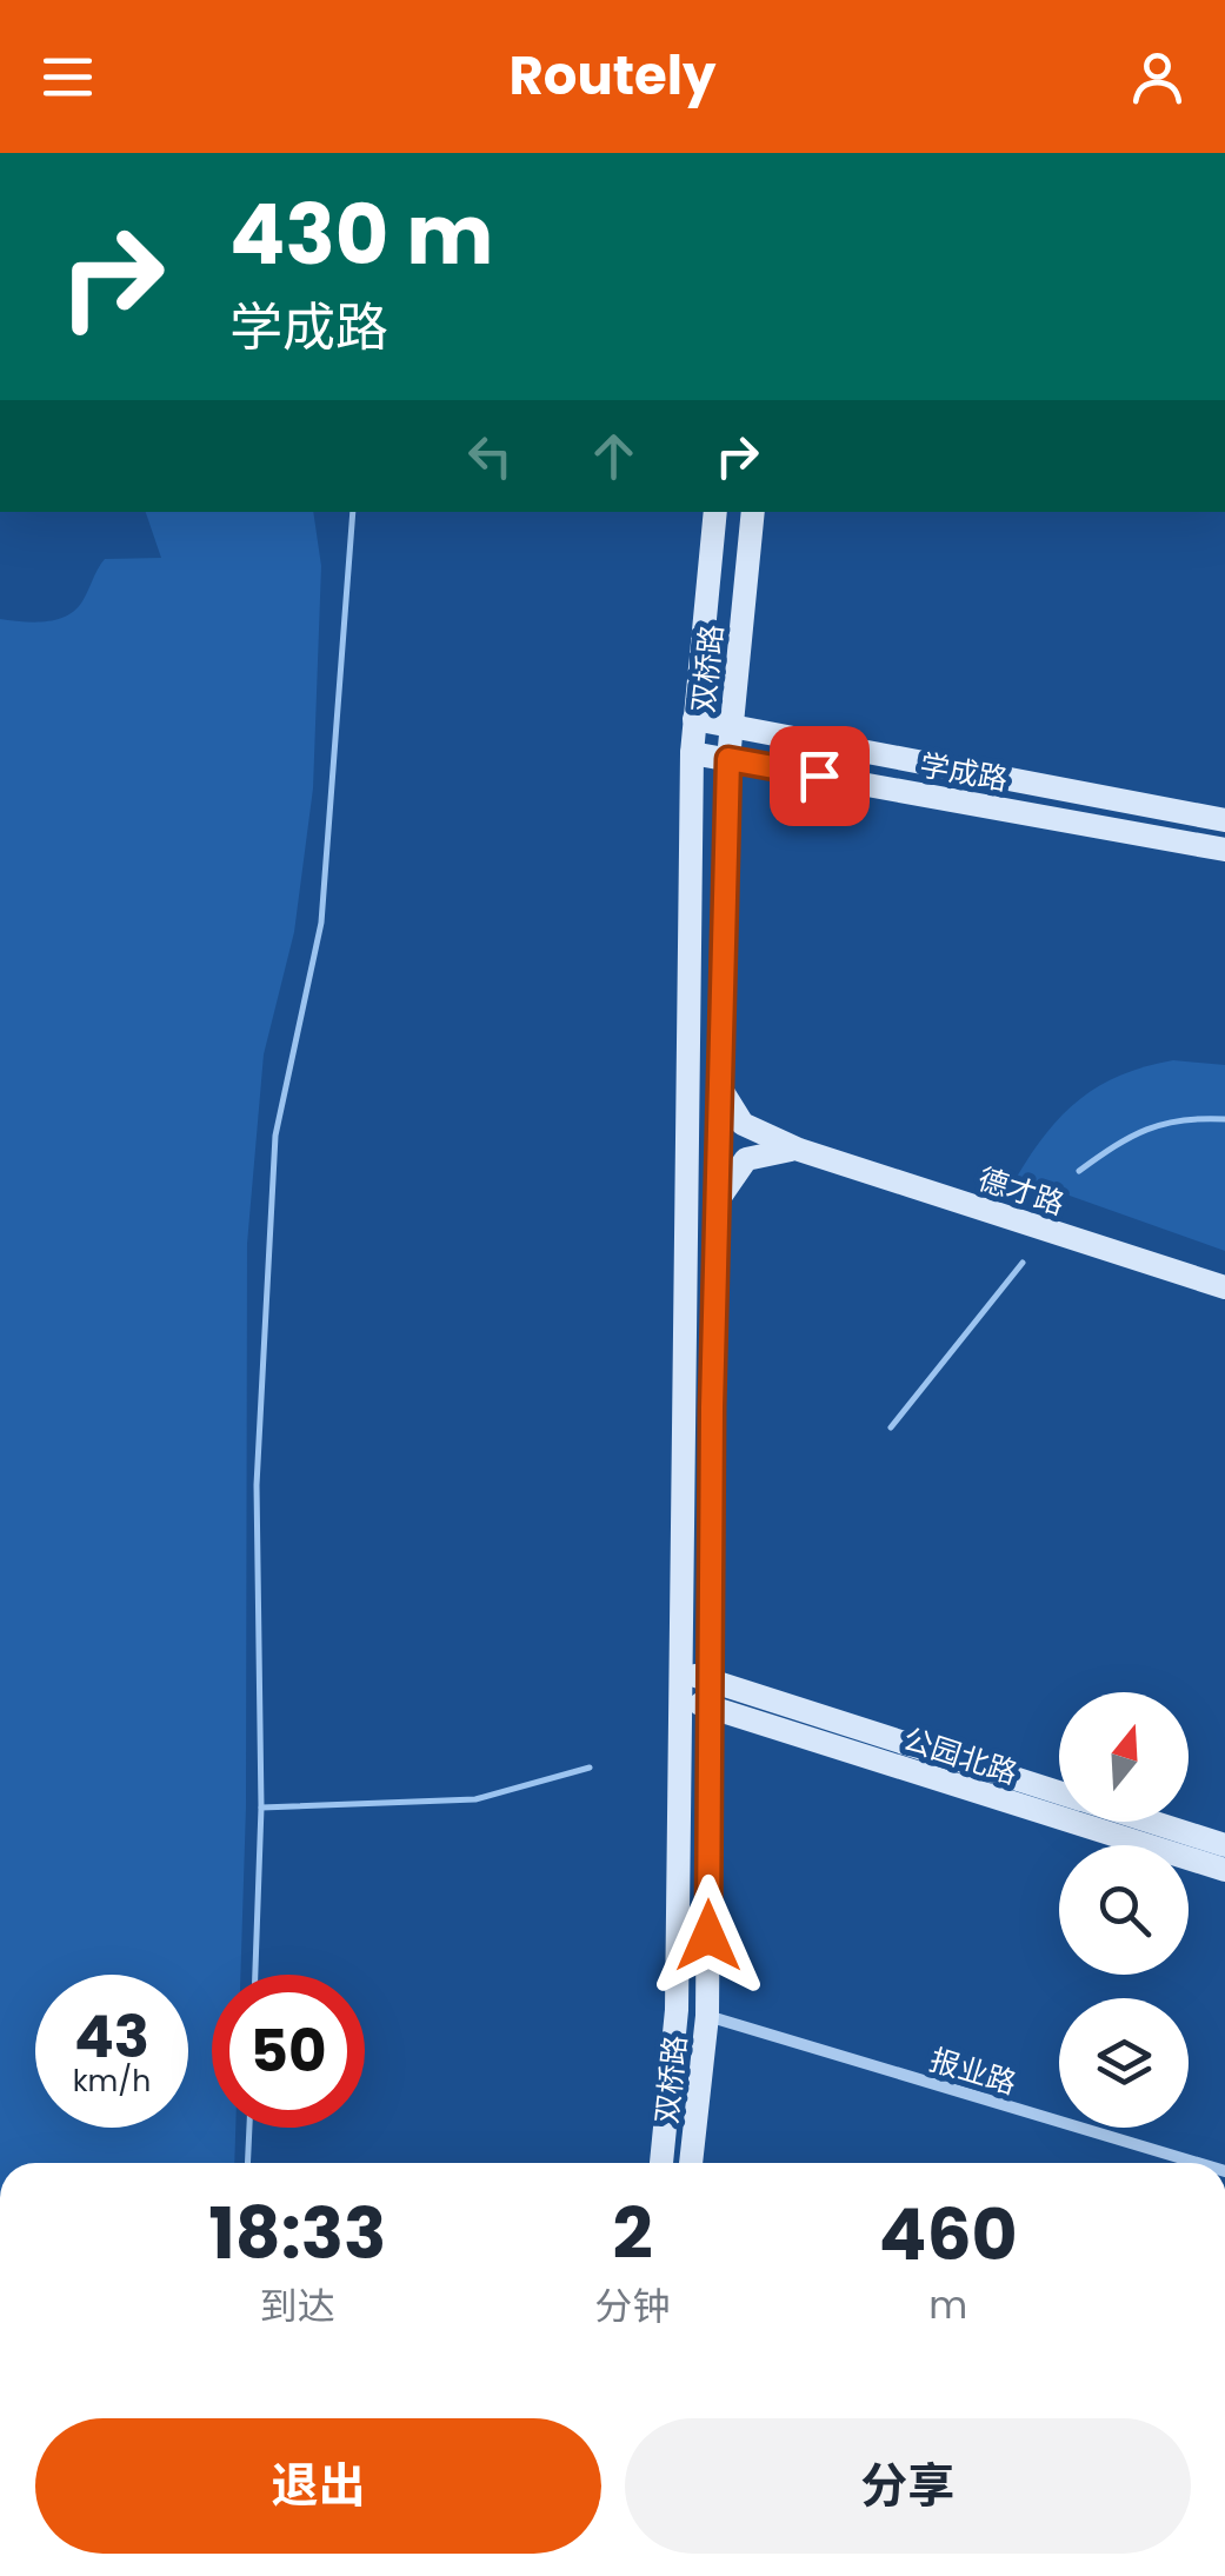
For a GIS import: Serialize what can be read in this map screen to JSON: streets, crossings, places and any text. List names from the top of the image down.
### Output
{
  "streets": {
    "main road": [
      "双桥路",
      "学成路",
      "德才路",
      "公园北路"
    ],
    "street": ["报业路"]
  },
  "crossings": [
    ["双桥路", "学成路"],
    ["双桥路", "德才路"],
    ["双桥路", "公园北路"],
    ["双桥路", "报业路"]
  ],
  "north": "top",
  "page": {
    "header": "Routely",
    "turn": ["430 m", "学成路"],
    "speed": "43 km/h",
    "limit": "50",
    "eta": [
      "18:33",
      "到达",
      "2",
      "分钟",
      "460",
      "m"
    ],
    "buttons": ["退出", "分享"]
  }
}
